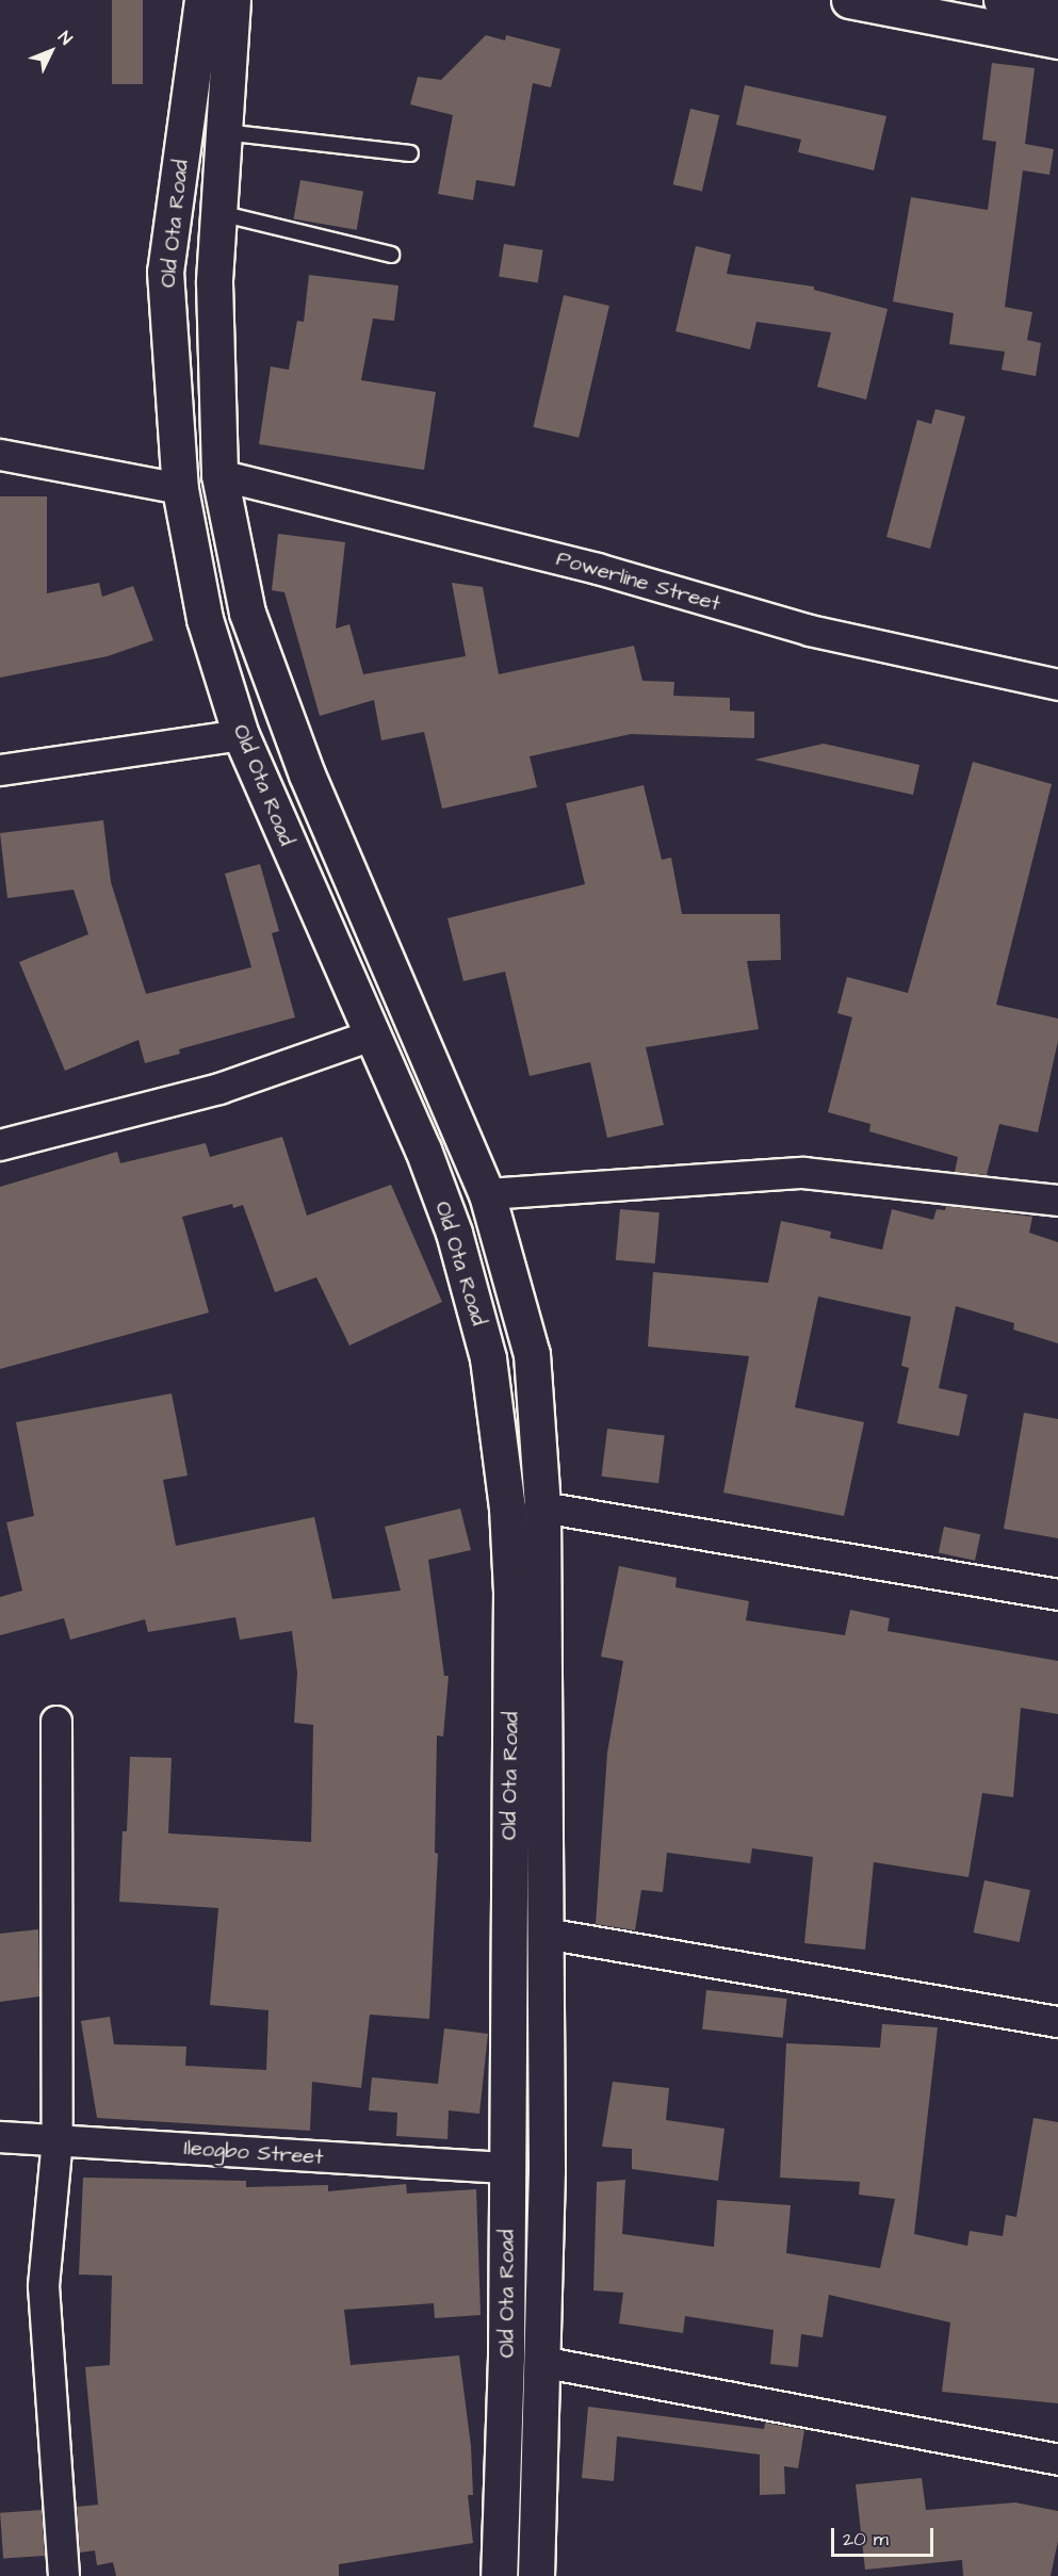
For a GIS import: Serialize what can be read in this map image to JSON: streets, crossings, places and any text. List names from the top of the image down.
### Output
{
  "streets": {
    "street": ["Old Ota Road", "Powerline Street", "Ileogbo Street"]
  },
  "crossings": [
    ["Old Ota Road", "Powerline Street"],
    ["Old Ota Road", "Ileogbo Street"]
  ],
  "scale_bar": "20 m",
  "north": "top right"
}
